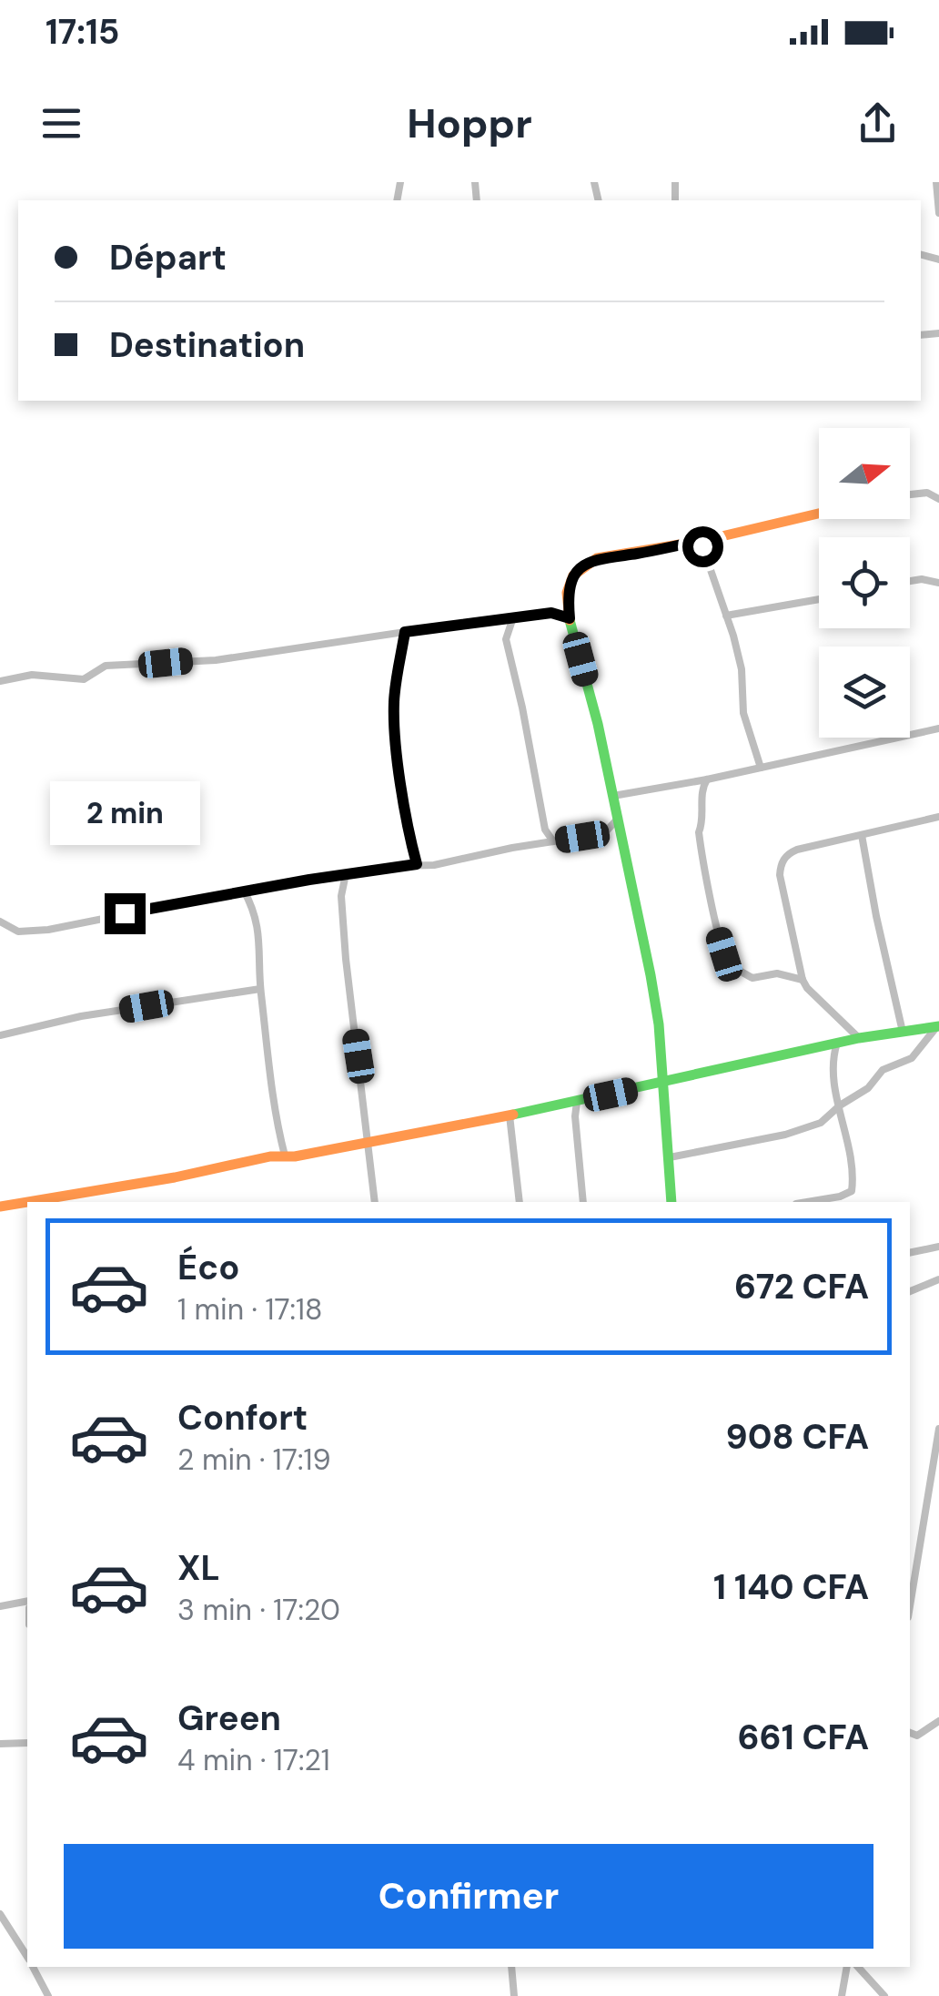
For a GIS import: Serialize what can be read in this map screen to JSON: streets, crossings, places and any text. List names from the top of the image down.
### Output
{
  "north": "right",
  "page": {
    "status": "17:15",
    "header": "Hoppr",
    "banner": ["Départ", "Destination"],
    "bubble": "2 min",
    "list": [
      {
        "name": "Éco",
        "note": "1 min · 17:18",
        "value": "672 CFA"
      },
      {
        "name": "Confort",
        "note": "2 min · 17:19",
        "value": "908 CFA"
      },
      {
        "name": "XL",
        "note": "3 min · 17:20",
        "value": "1 140 CFA"
      },
      {
        "name": "Green",
        "note": "4 min · 17:21",
        "value": "661 CFA"
      }
    ],
    "buttons": "Confirmer"
  }
}
